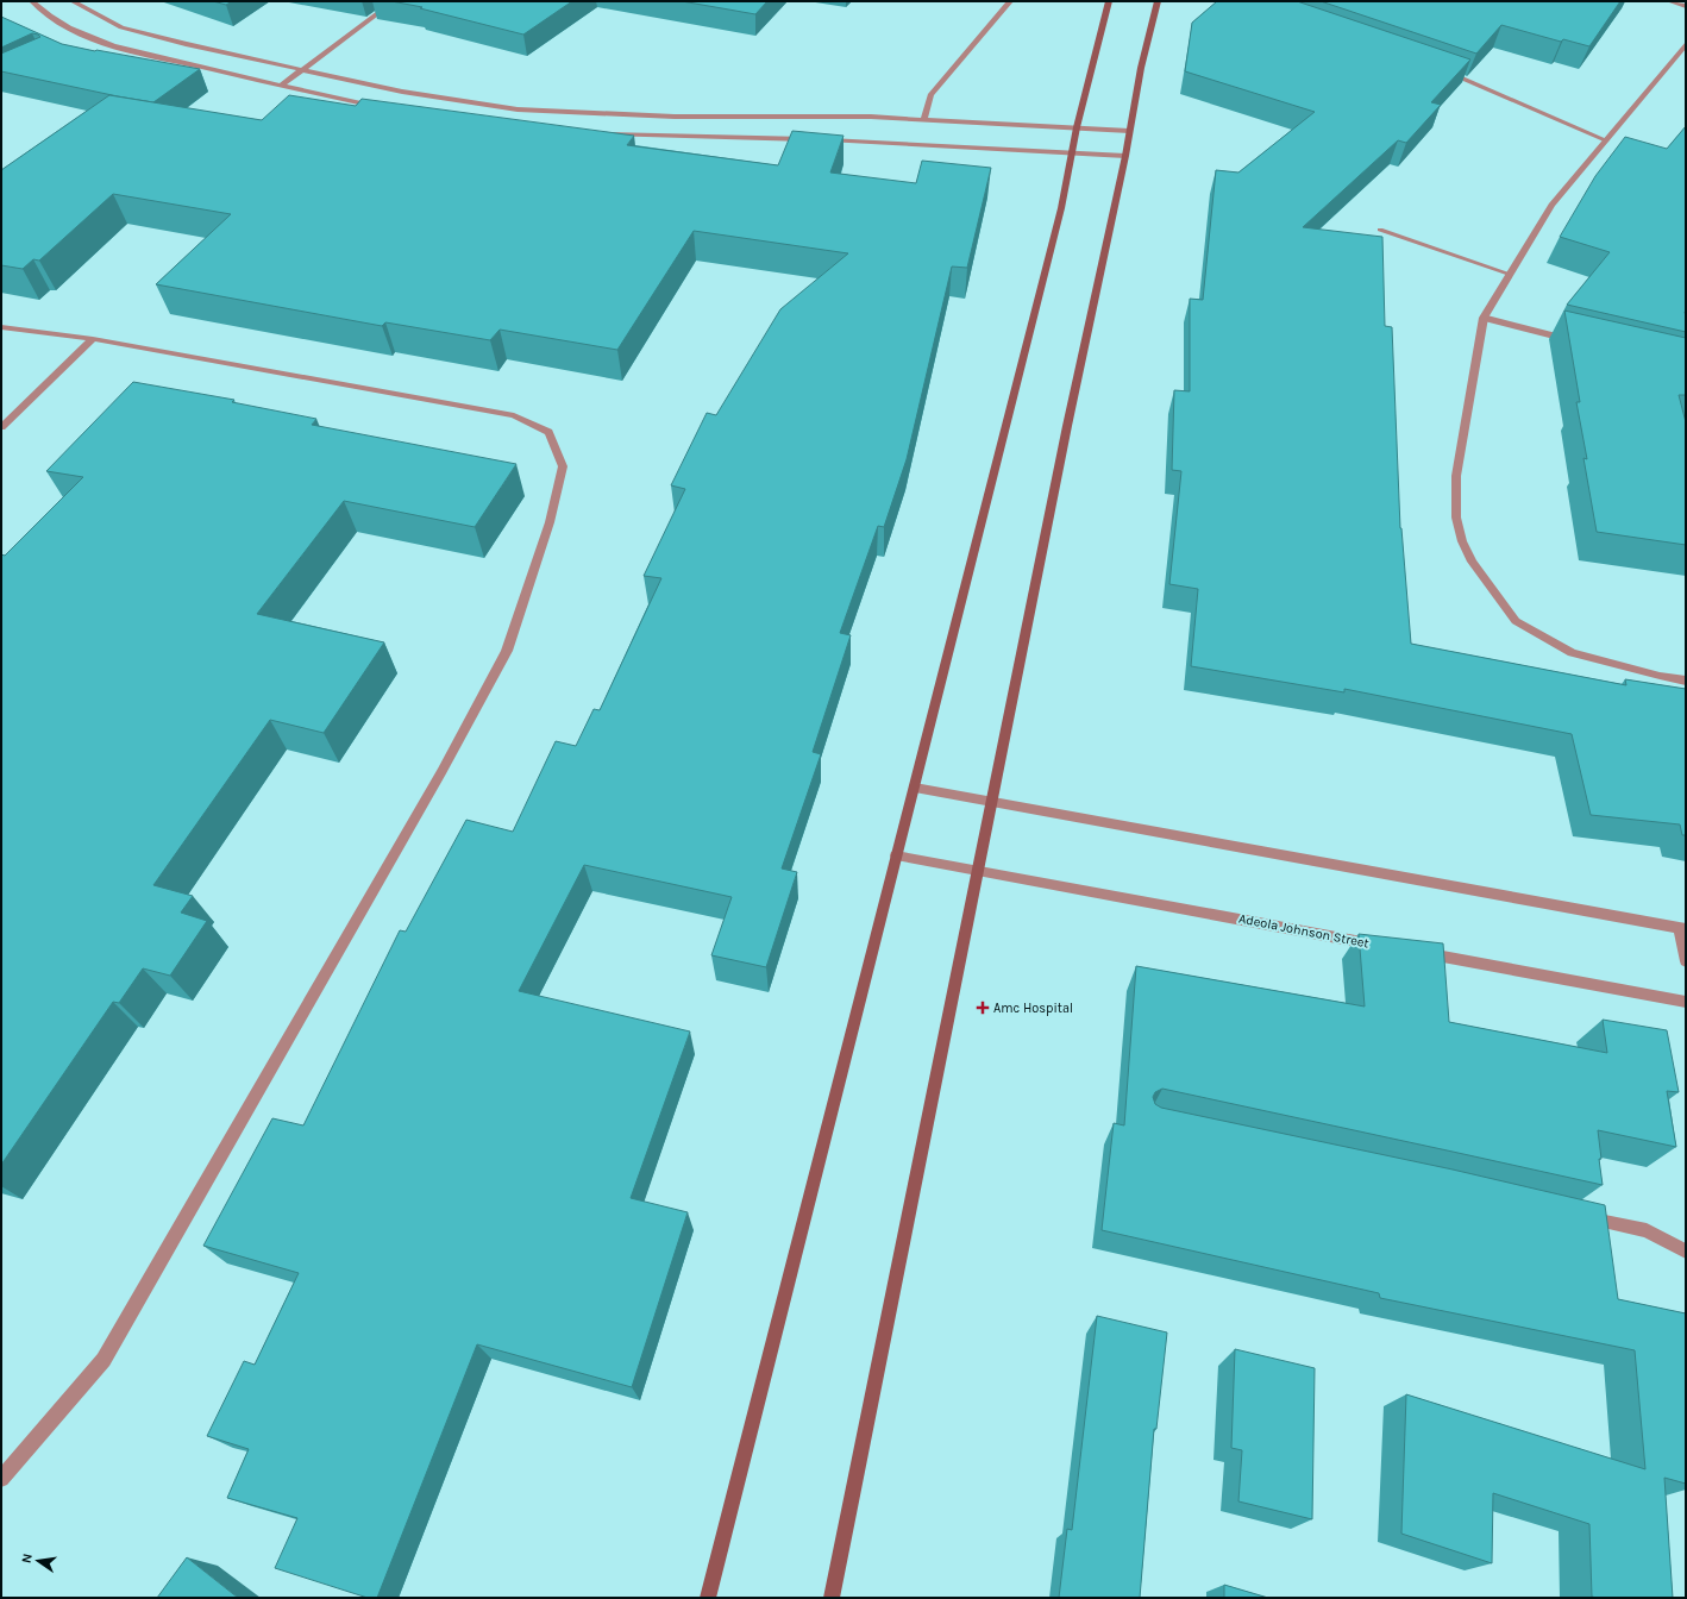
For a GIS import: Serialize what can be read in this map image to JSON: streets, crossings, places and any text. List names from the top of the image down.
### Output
{
  "streets": {
    "street": ["Adeola Johnson Street"]
  },
  "places": {
    "health": ["Amc Hospital"]
  },
  "north": "left"
}
